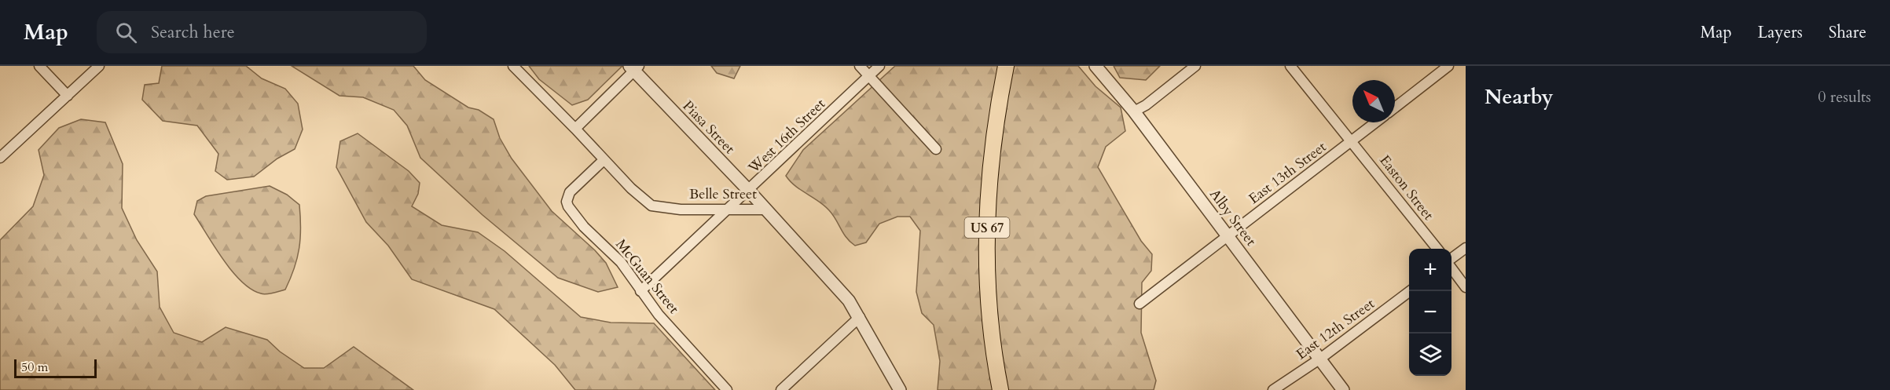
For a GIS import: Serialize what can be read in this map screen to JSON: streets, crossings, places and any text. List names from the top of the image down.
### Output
{
  "streets": {
    "highway": ["US 67"],
    "street": [
      "Piasa Street",
      "West 16th Street",
      "East 13th Street",
      "Easton Street",
      "Belle Street",
      "Alby Street",
      "McGuan Street",
      "East 12th Street"
    ]
  },
  "crossings": [
    ["Piasa Street", "West 16th Street"],
    ["Piasa Street", "Belle Street"],
    ["West 16th Street", "Belle Street"],
    ["West 16th Street", "McGuan Street"],
    ["East 13th Street", "Easton Street"],
    ["East 13th Street", "Alby Street"],
    ["Belle Street", "McGuan Street"],
    ["Alby Street", "East 12th Street"]
  ],
  "scale_bar": "50 m",
  "north": "top left",
  "page": {
    "header": "Map",
    "search": "Search here",
    "nav": ["Map", "Layers", "Share"],
    "heading": ["Nearby", "0 results"],
    "map_buttons": ["+", "−"],
    "scale": "50 m"
  }
}
